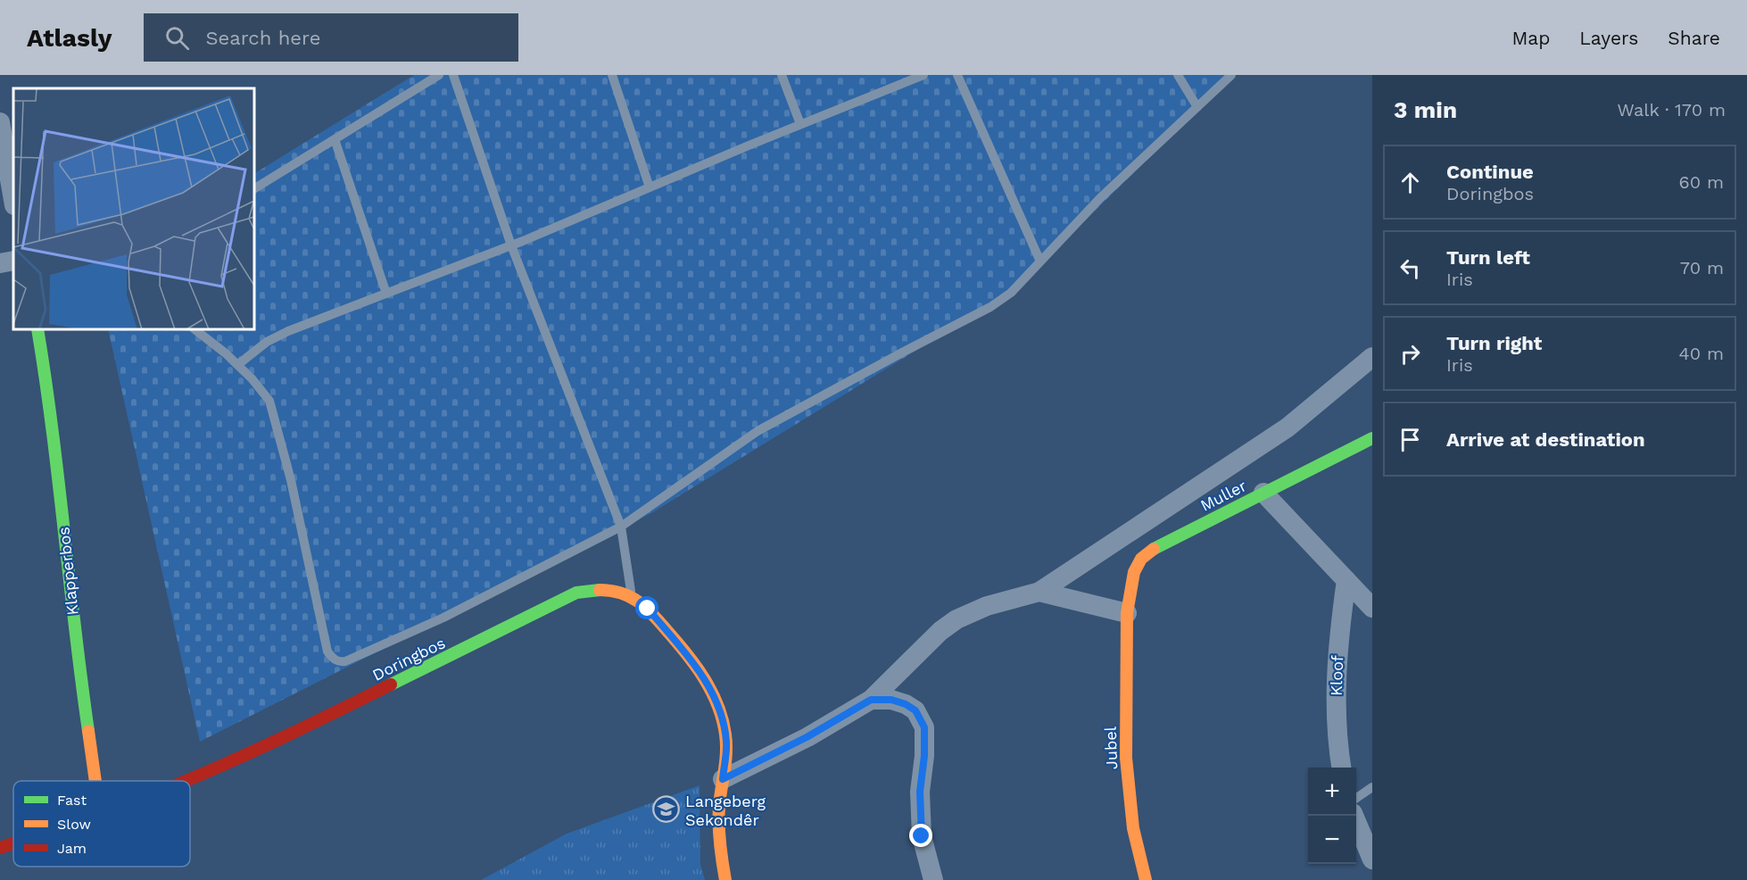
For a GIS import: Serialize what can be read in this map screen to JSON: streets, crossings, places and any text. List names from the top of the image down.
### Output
{
  "streets": {
    "street": [
      "Muller",
      "Klapperbos",
      "Doringbos",
      "Kloof",
      "Jubel"
    ]
  },
  "crossings": [
    ["Muller", "Jubel"]
  ],
  "places": {
    "school or university": ["Langeberg Sekondêr"]
  },
  "legend": ["Fast", "Slow", "Jam"],
  "page": {
    "header": "Atlasly",
    "search": "Search here",
    "nav": ["Map", "Layers", "Share"],
    "heading": ["3 min", "Walk · 170 m"],
    "list": [
      ["Continue", "Doringbos", "60 m"],
      ["Turn left", "Iris", "70 m"],
      ["Turn right", "Iris", "40 m"],
      "Arrive at destination"
    ],
    "map_buttons": ["+", "−"]
  }
}
